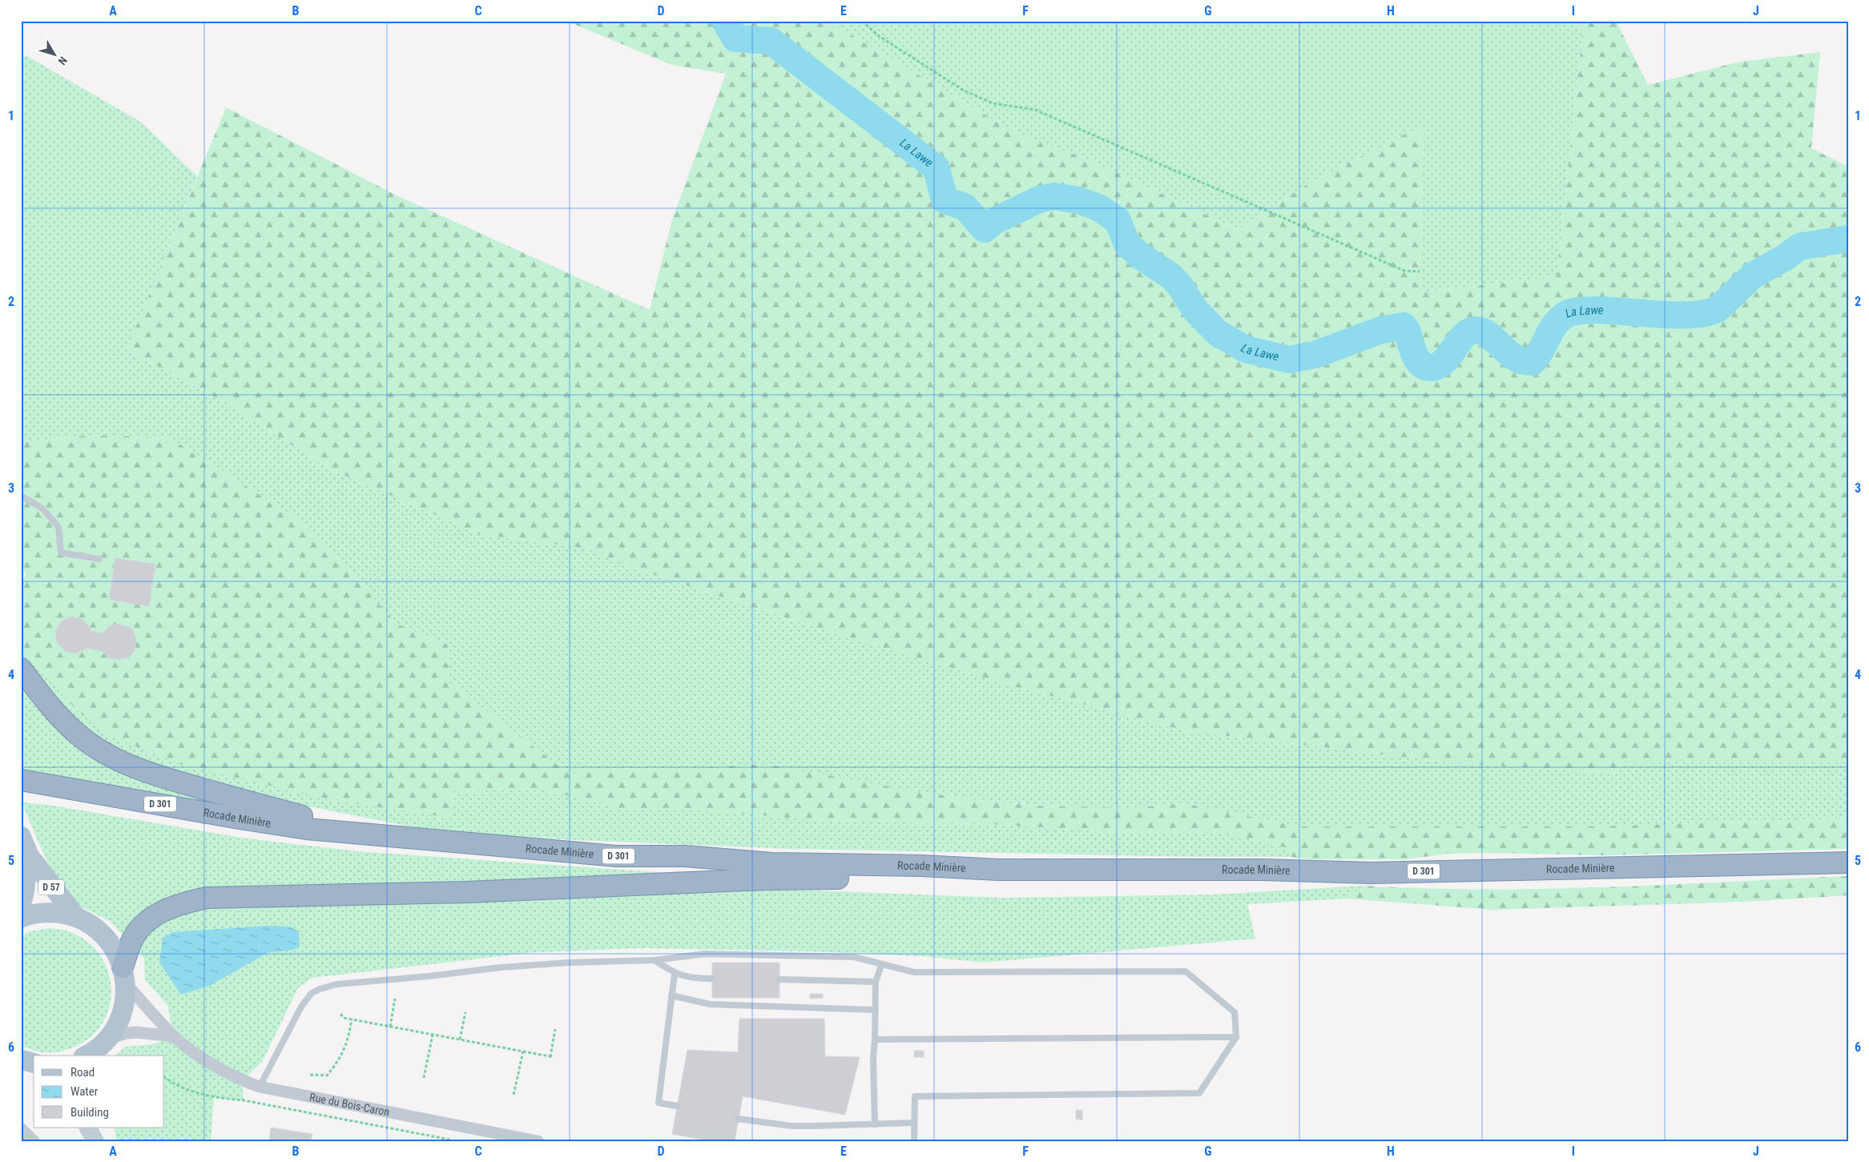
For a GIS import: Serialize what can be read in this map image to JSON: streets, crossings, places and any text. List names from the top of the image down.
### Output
{
  "streets": {
    "highway": ["D 301", "Rocade Minière"],
    "main road": ["D 57"],
    "street": ["Rue du Bois-Caron"]
  },
  "water": ["La Lawe"],
  "legend": ["Road", "Water", "Building"],
  "north": "bottom right",
  "grid": {
    "columns": [
      "A",
      "B",
      "C",
      "D",
      "E",
      "F",
      "G",
      "H",
      "I",
      "J"
    ],
    "rows": [
      "1",
      "2",
      "3",
      "4",
      "5",
      "6"
    ]
  }
}
